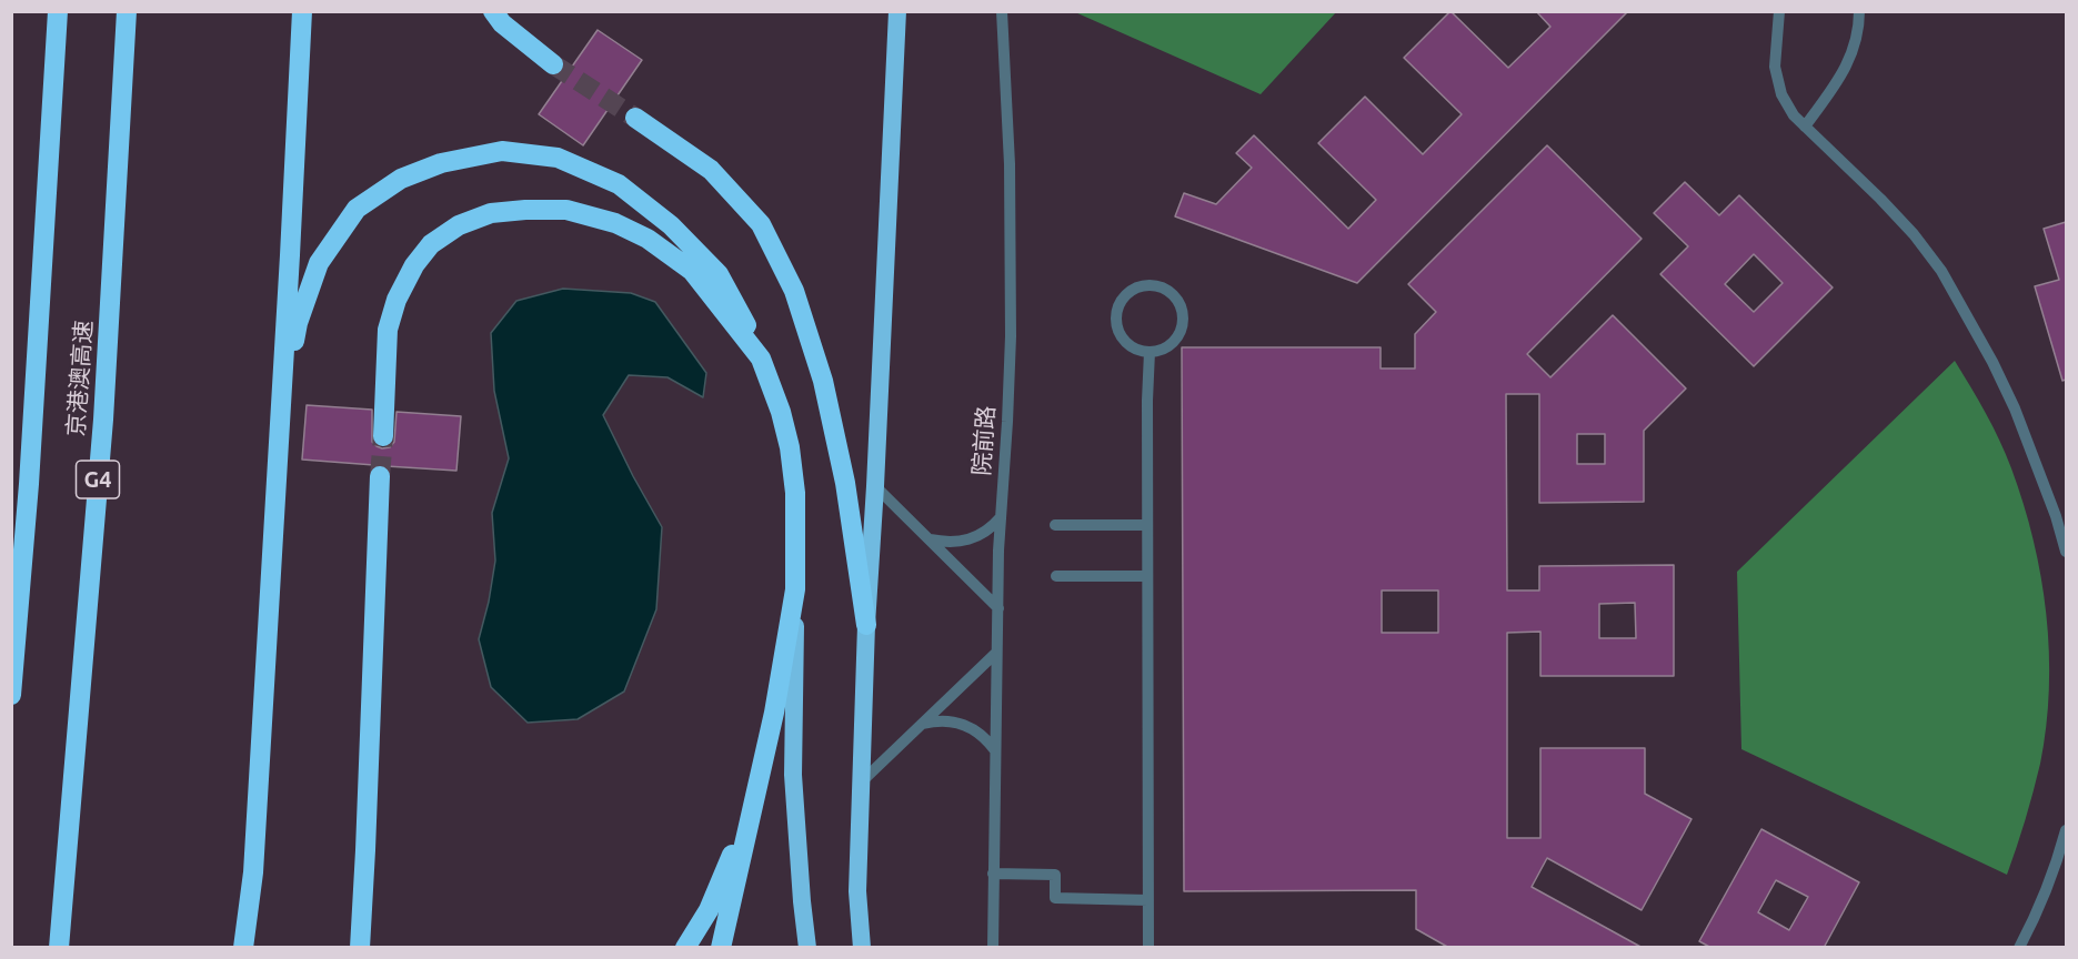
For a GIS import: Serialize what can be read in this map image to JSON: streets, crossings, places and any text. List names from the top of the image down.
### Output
{
  "streets": {
    "highway": ["京港澳高速", "G4"],
    "lane": ["院前路"]
  }
}
